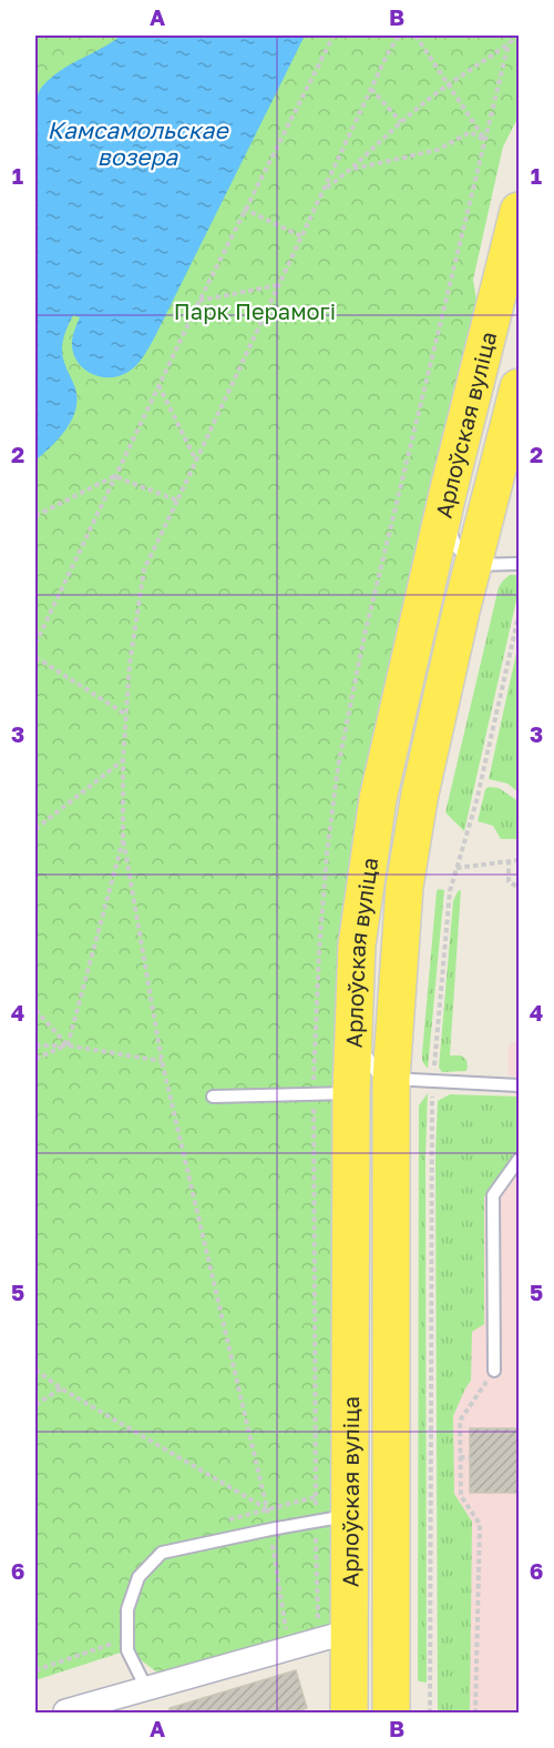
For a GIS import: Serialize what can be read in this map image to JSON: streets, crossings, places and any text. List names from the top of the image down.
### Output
{
  "streets": {
    "main road": ["Арлоўская вуліца"]
  },
  "water": ["Камсамольскае возера"],
  "parks": ["Парк Перамогі"],
  "grid": {
    "columns": ["A", "B"],
    "rows": [
      "1",
      "2",
      "3",
      "4",
      "5",
      "6"
    ]
  }
}
